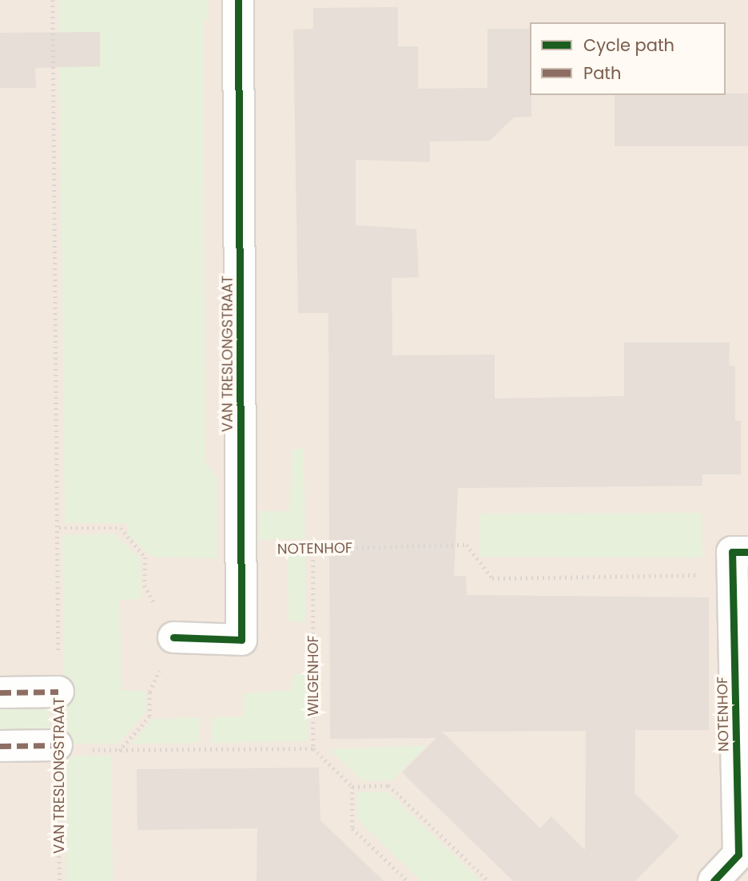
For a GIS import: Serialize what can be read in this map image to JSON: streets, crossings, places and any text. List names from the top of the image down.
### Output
{
  "streets": {
    "street": ["VAN TRESLONGSTRAAT", "NOTENHOF"],
    "path": ["WILGENHOF"]
  },
  "crossings": [
    ["VAN TRESLONGSTRAAT", "NOTENHOF"],
    ["NOTENHOF", "WILGENHOF"]
  ],
  "legend": ["Cycle path", "Path"]
}
